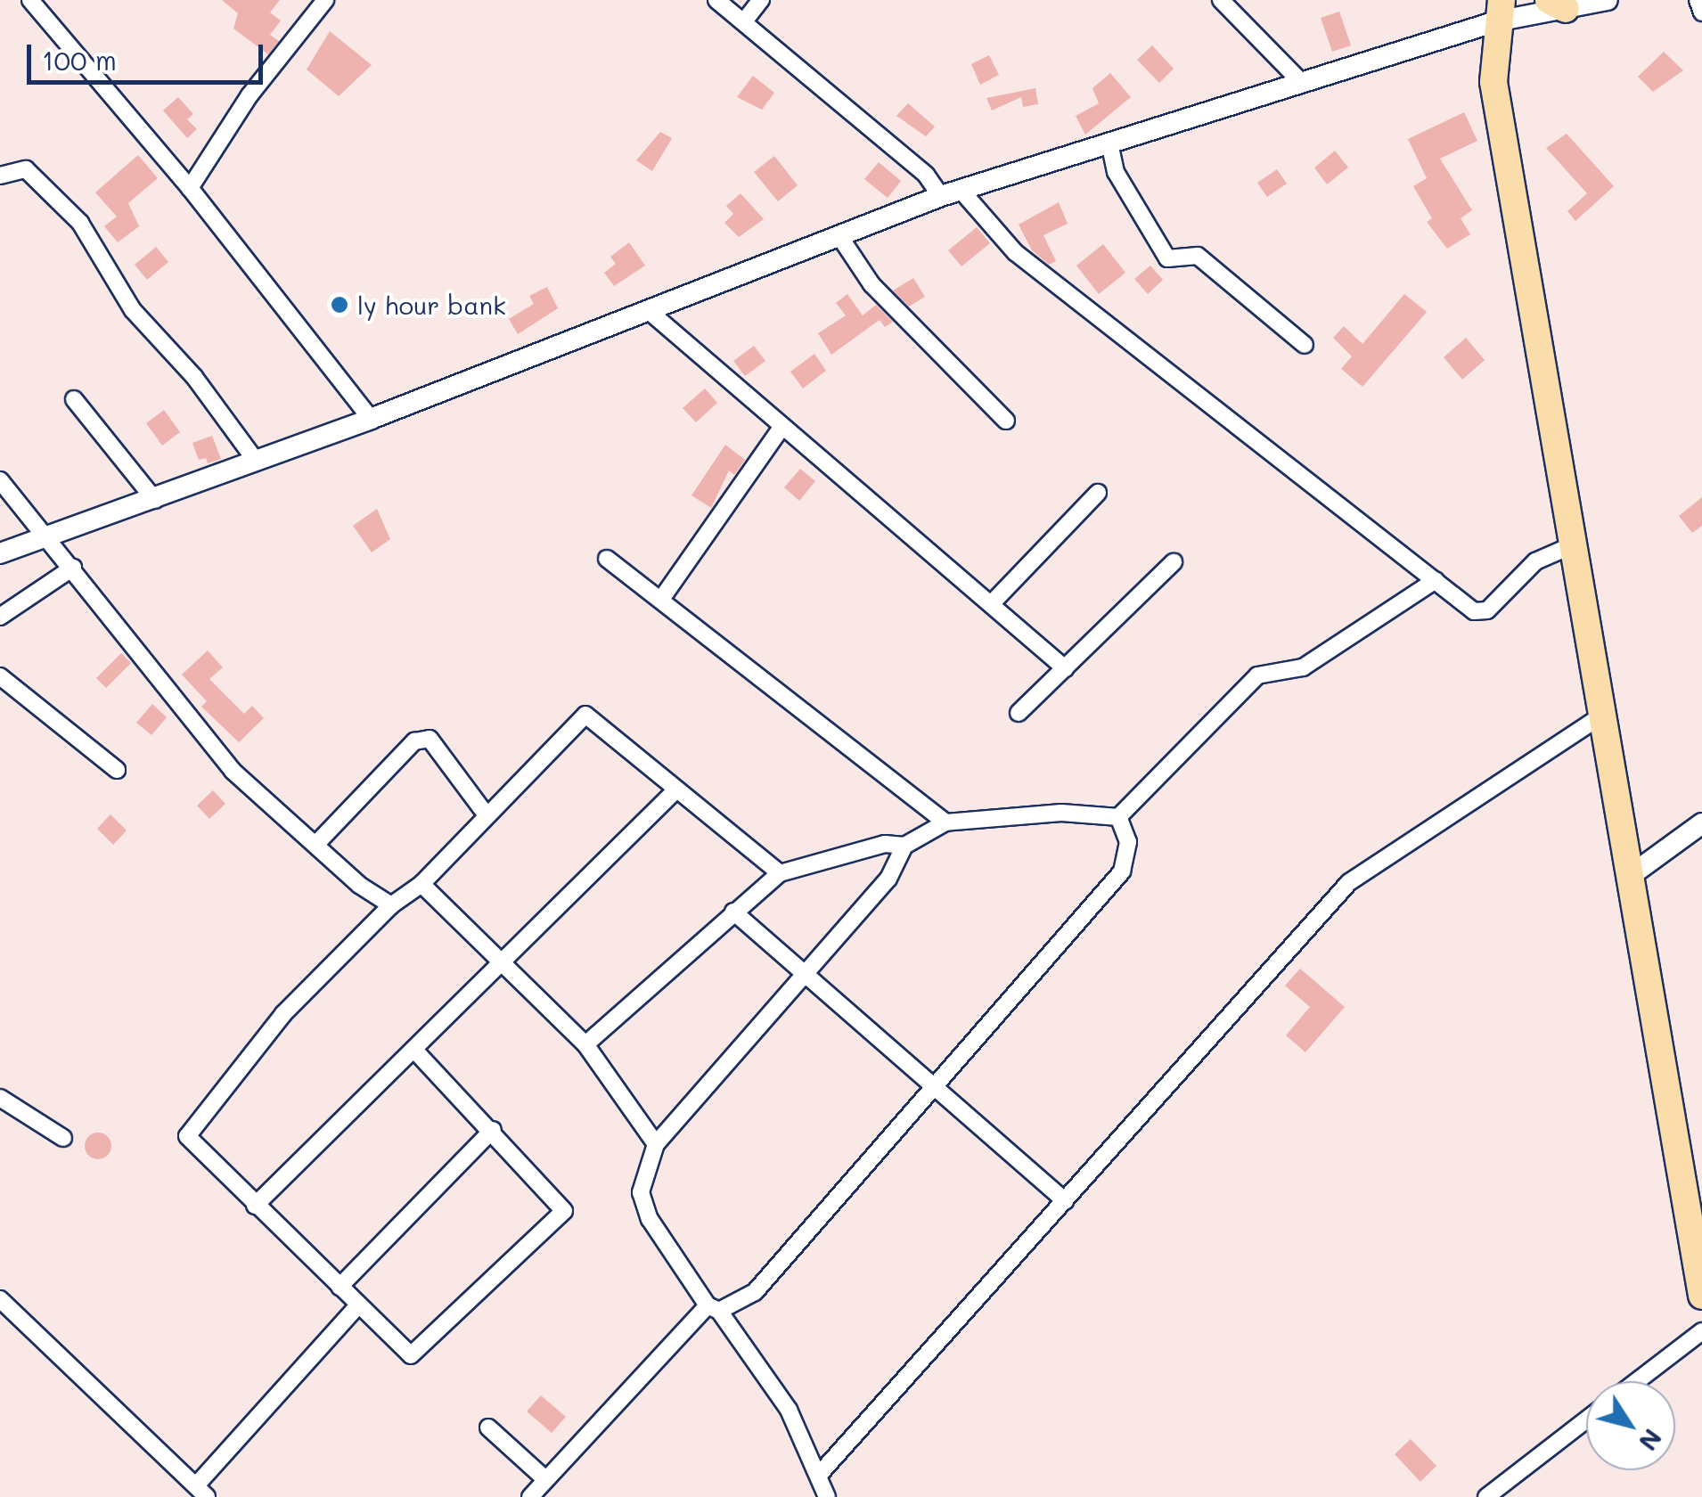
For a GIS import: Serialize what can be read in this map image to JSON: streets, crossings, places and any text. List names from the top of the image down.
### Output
{
  "places": ["ly hour bank"],
  "scale_bar": "100 m",
  "north": "bottom right"
}
